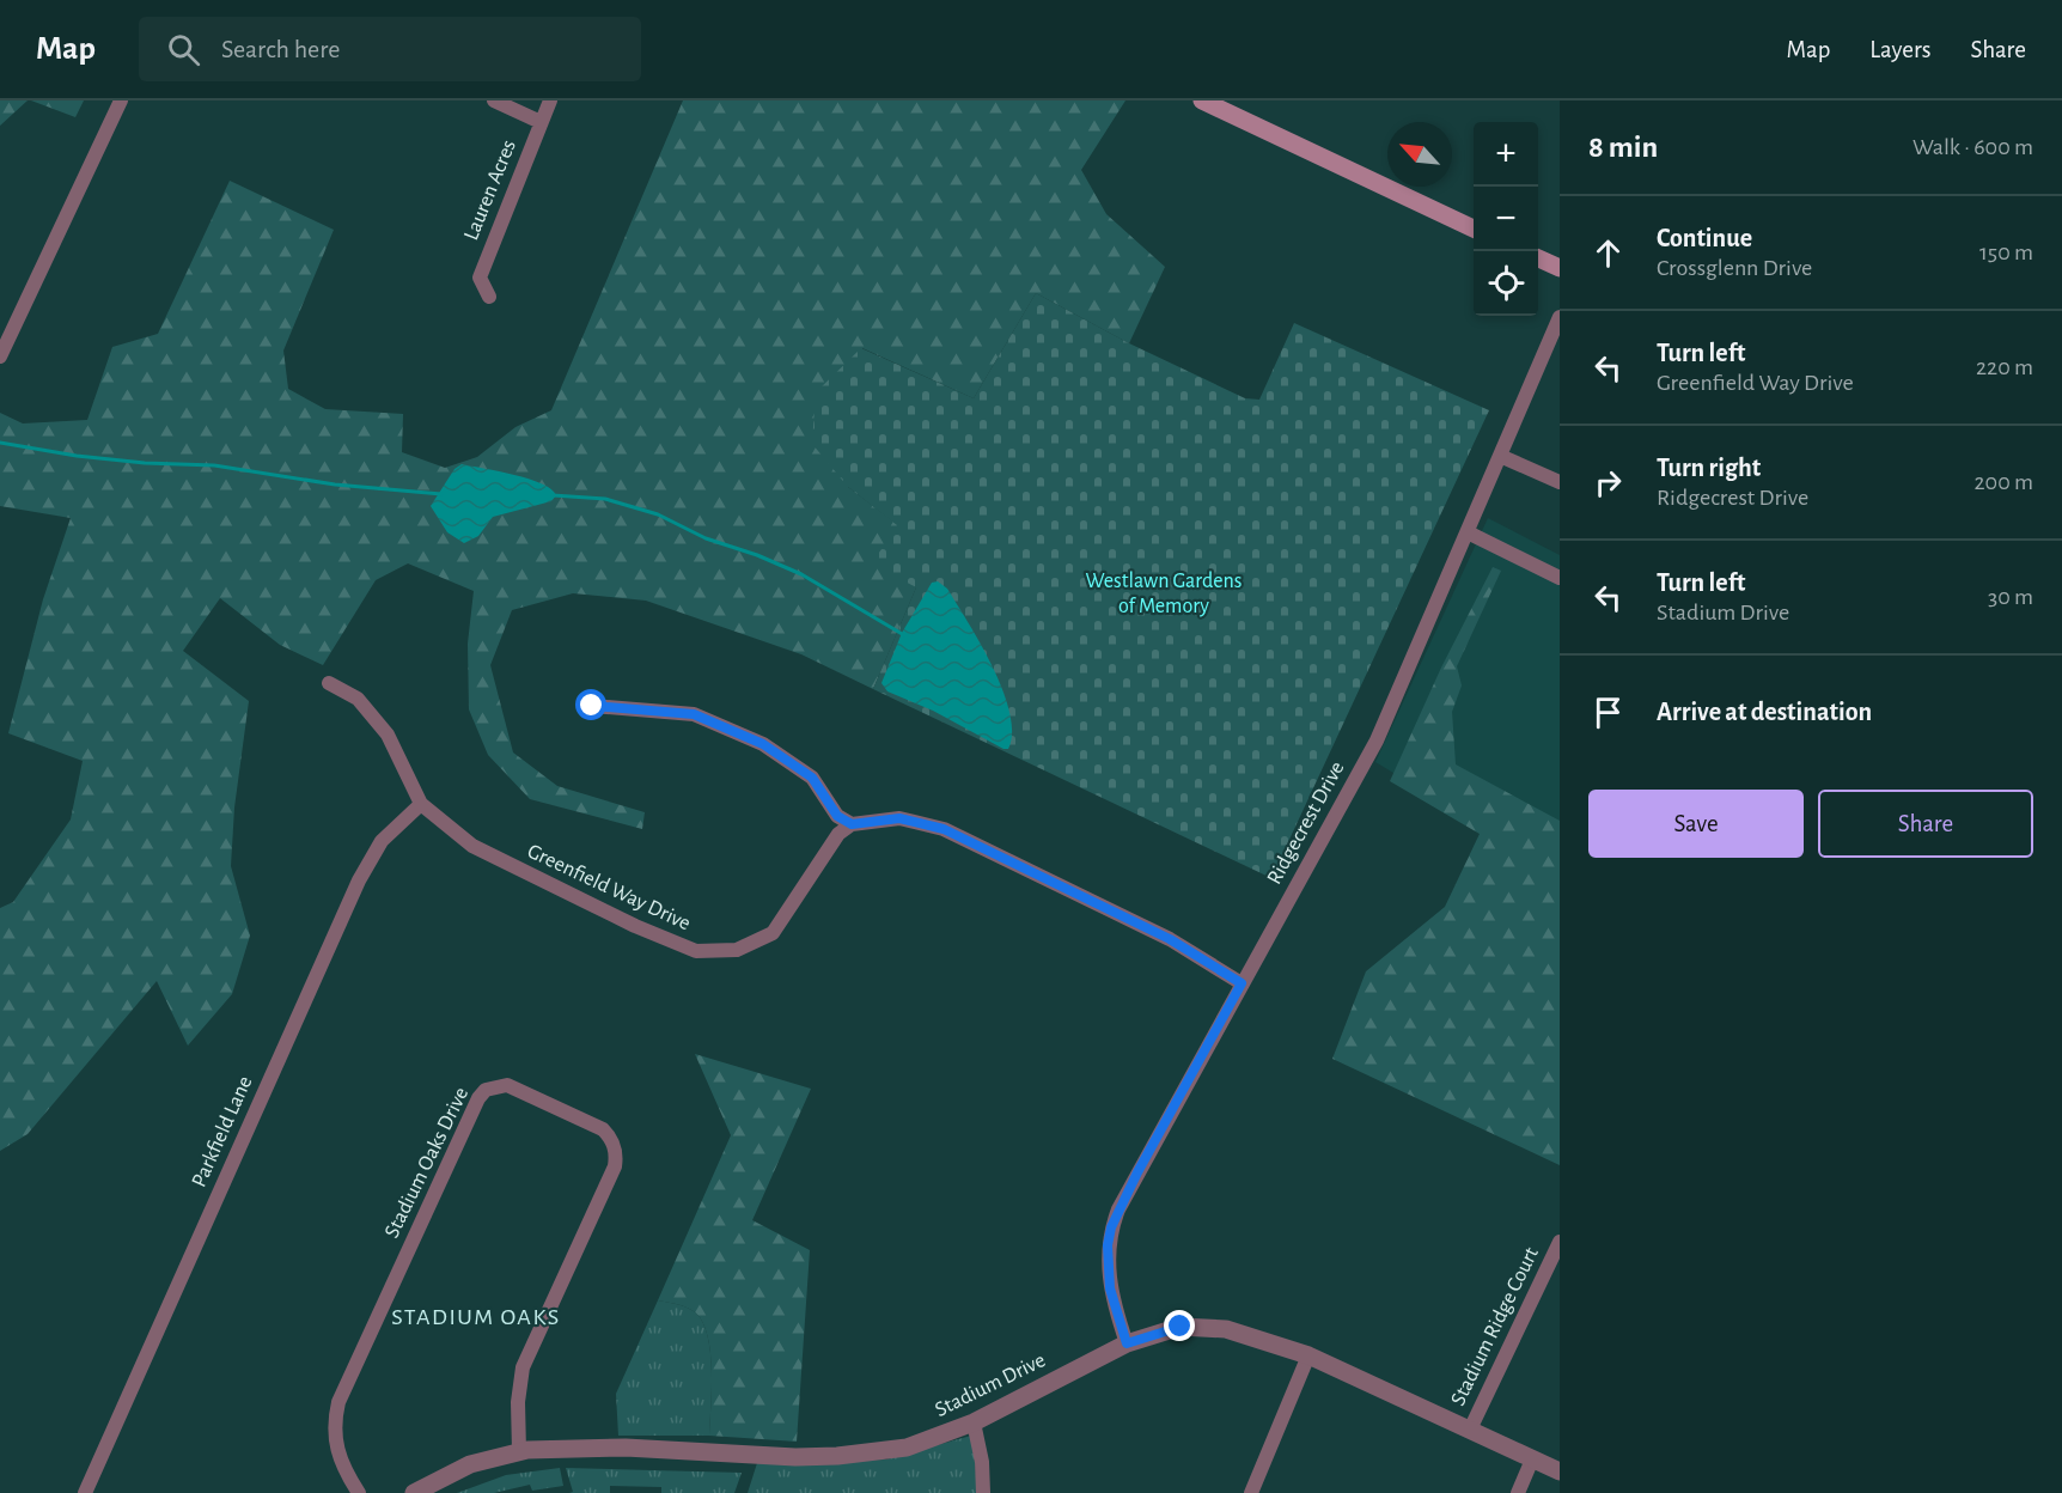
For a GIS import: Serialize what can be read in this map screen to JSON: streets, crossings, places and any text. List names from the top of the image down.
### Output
{
  "streets": {
    "street": [
      "Lauren Acres",
      "Ridgecrest Drive",
      "Greenfield Way Drive",
      "Parkfield Lane",
      "Stadium Oaks Drive",
      "Stadium Ridge Court",
      "Stadium Drive"
    ]
  },
  "crossings": [
    ["Ridgecrest Drive", "Stadium Drive"],
    ["Greenfield Way Drive", "Parkfield Lane"],
    ["Stadium Oaks Drive", "Stadium Drive"],
    ["Stadium Ridge Court", "Stadium Drive"]
  ],
  "districts": ["STADIUM OAKS"],
  "parks": ["Westlawn Gardens of Memory"],
  "north": "top left",
  "page": {
    "header": "Map",
    "search": "Search here",
    "nav": ["Map", "Layers", "Share"],
    "heading": ["8 min", "Walk · 600 m"],
    "map_buttons": ["+", "−"],
    "list": [
      ["Continue", "Crossglenn Drive", "150 m"],
      ["Turn left", "Greenfield Way Drive", "220 m"],
      ["Turn right", "Ridgecrest Drive", "200 m"],
      ["Turn left", "Stadium Drive", "30 m"],
      "Arrive at destination"
    ],
    "buttons": ["Save", "Share"]
  }
}
